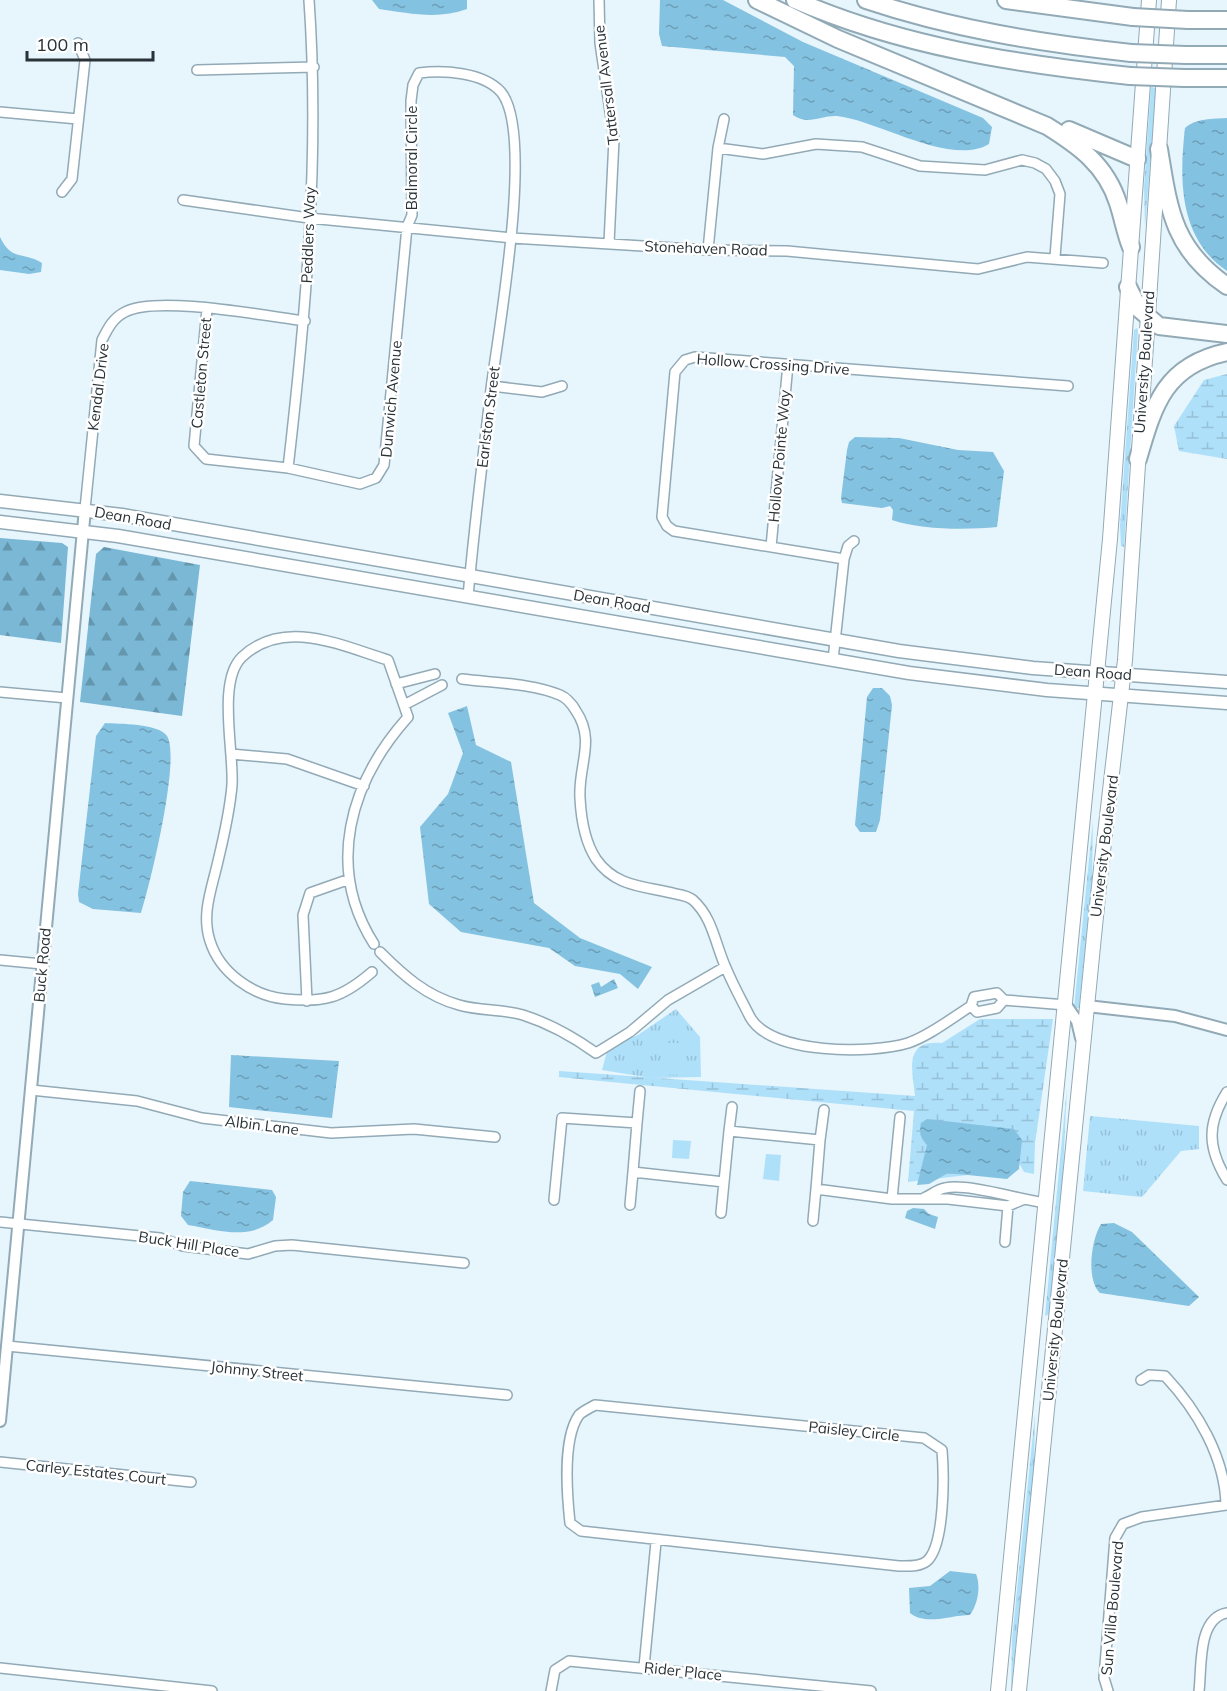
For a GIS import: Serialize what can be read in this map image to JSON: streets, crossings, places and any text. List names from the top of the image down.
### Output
{
  "streets": {
    "main road": ["University Boulevard", "Dean Road"],
    "street": [
      "Tattersall Avenue",
      "Balmoral Circle",
      "Peddlers Way",
      "Stonehaven Road",
      "Hollow Crossing Drive",
      "Castleton Street",
      "Kendal Drive",
      "Dunwich Avenue",
      "Earlston Street",
      "Hollow Pointe Way",
      "Buck Road",
      "Albin Lane",
      "Buck Hill Place",
      "Johnny Street",
      "Paisley Circle",
      "Carley Estates Court",
      "Sun Villa Boulevard",
      "Rider Place"
    ]
  },
  "crossings": [
    ["Tattersall Avenue", "Stonehaven Road"],
    ["Balmoral Circle", "Stonehaven Road"],
    ["Balmoral Circle", "Dunwich Avenue"],
    ["Balmoral Circle", "Earlston Street"],
    ["Peddlers Way", "Stonehaven Road"],
    ["Peddlers Way", "Castleton Street"],
    ["Peddlers Way", "Kendal Drive"],
    ["Peddlers Way", "Dunwich Avenue"],
    ["Stonehaven Road", "Dunwich Avenue"],
    ["Stonehaven Road", "Earlston Street"],
    ["University Boulevard", "Dean Road"],
    ["Hollow Crossing Drive", "Hollow Pointe Way"],
    ["Castleton Street", "Kendal Drive"],
    ["Castleton Street", "Dunwich Avenue"],
    ["Kendal Drive", "Dean Road"],
    ["Kendal Drive", "Buck Road"],
    ["Earlston Street", "Dean Road"],
    ["Dean Road", "Buck Road"],
    ["Buck Road", "Albin Lane"],
    ["Buck Road", "Buck Hill Place"],
    ["Buck Road", "Johnny Street"]
  ],
  "scale_bar": "100 m"
}
